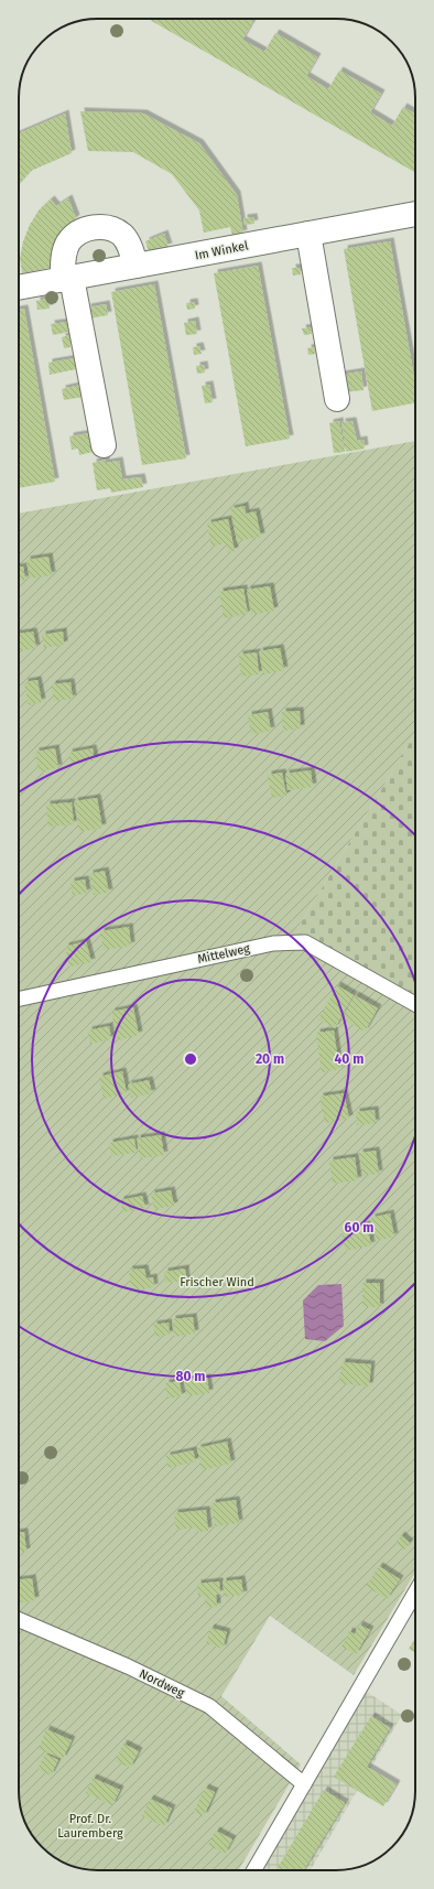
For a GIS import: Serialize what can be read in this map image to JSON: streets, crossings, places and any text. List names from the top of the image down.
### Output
{
  "streets": {
    "street": ["Im Winkel"],
    "lane": ["Mittelweg", "Nordweg"]
  },
  "parks": ["Frischer Wind", "Prof. Dr. Lauremberg"],
  "rings": [
    "20 m",
    "40 m",
    "60 m",
    "80 m"
  ]
}
